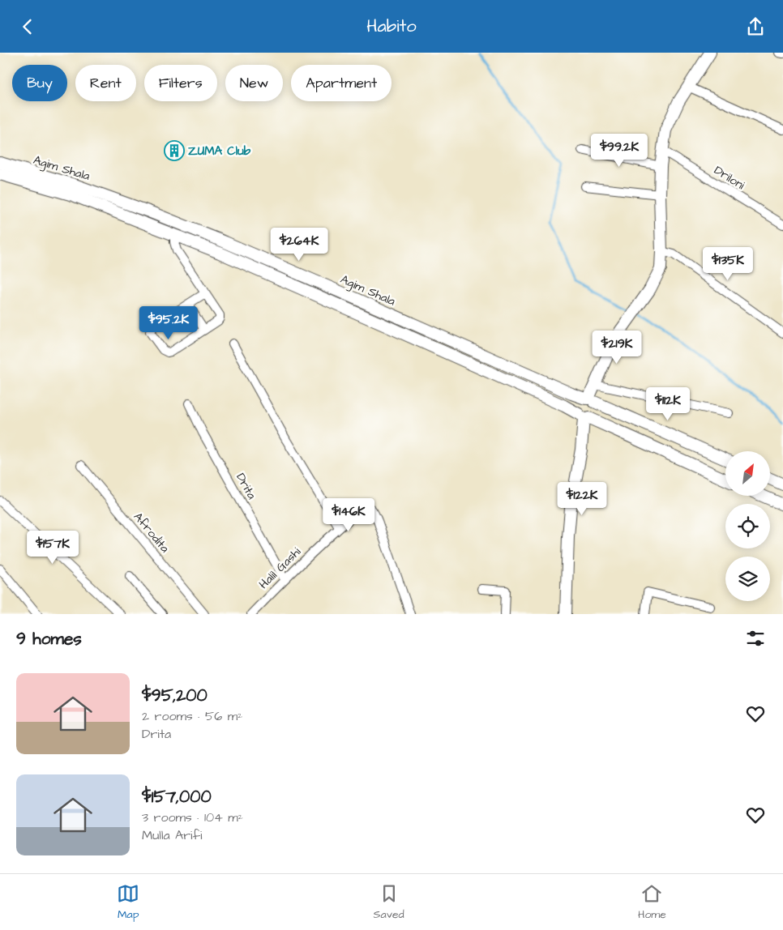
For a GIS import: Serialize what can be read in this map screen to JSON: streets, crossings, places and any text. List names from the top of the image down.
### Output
{
  "streets": {
    "main road": ["Agim Shala"],
    "street": [
      "Driloni",
      "Drita",
      "Afrodita",
      "Halil Gashi"
    ]
  },
  "crossings": [
    ["Drita", "Halil Gashi"]
  ],
  "places": {
    "building": ["ZUMA Club"]
  },
  "north": "top right",
  "page": {
    "header": "Habito",
    "chip": [
      "Buy",
      "Rent",
      "Filters",
      "New",
      "Apartment"
    ],
    "price": [
      "$99.2K",
      "$264K",
      "$135K",
      "$95.2K",
      "$219K",
      "$112K",
      "$122K",
      "$146K",
      "$157K"
    ],
    "heading": "9 homes",
    "list": [
      {
        "name": "$95,200",
        "note": "2 rooms · 56 m² · Drita"
      },
      {
        "name": "$157,000",
        "note": "3 rooms · 104 m² · Mulla Arifi"
      }
    ],
    "tabs": ["Map", "Saved", "Home"]
  }
}
